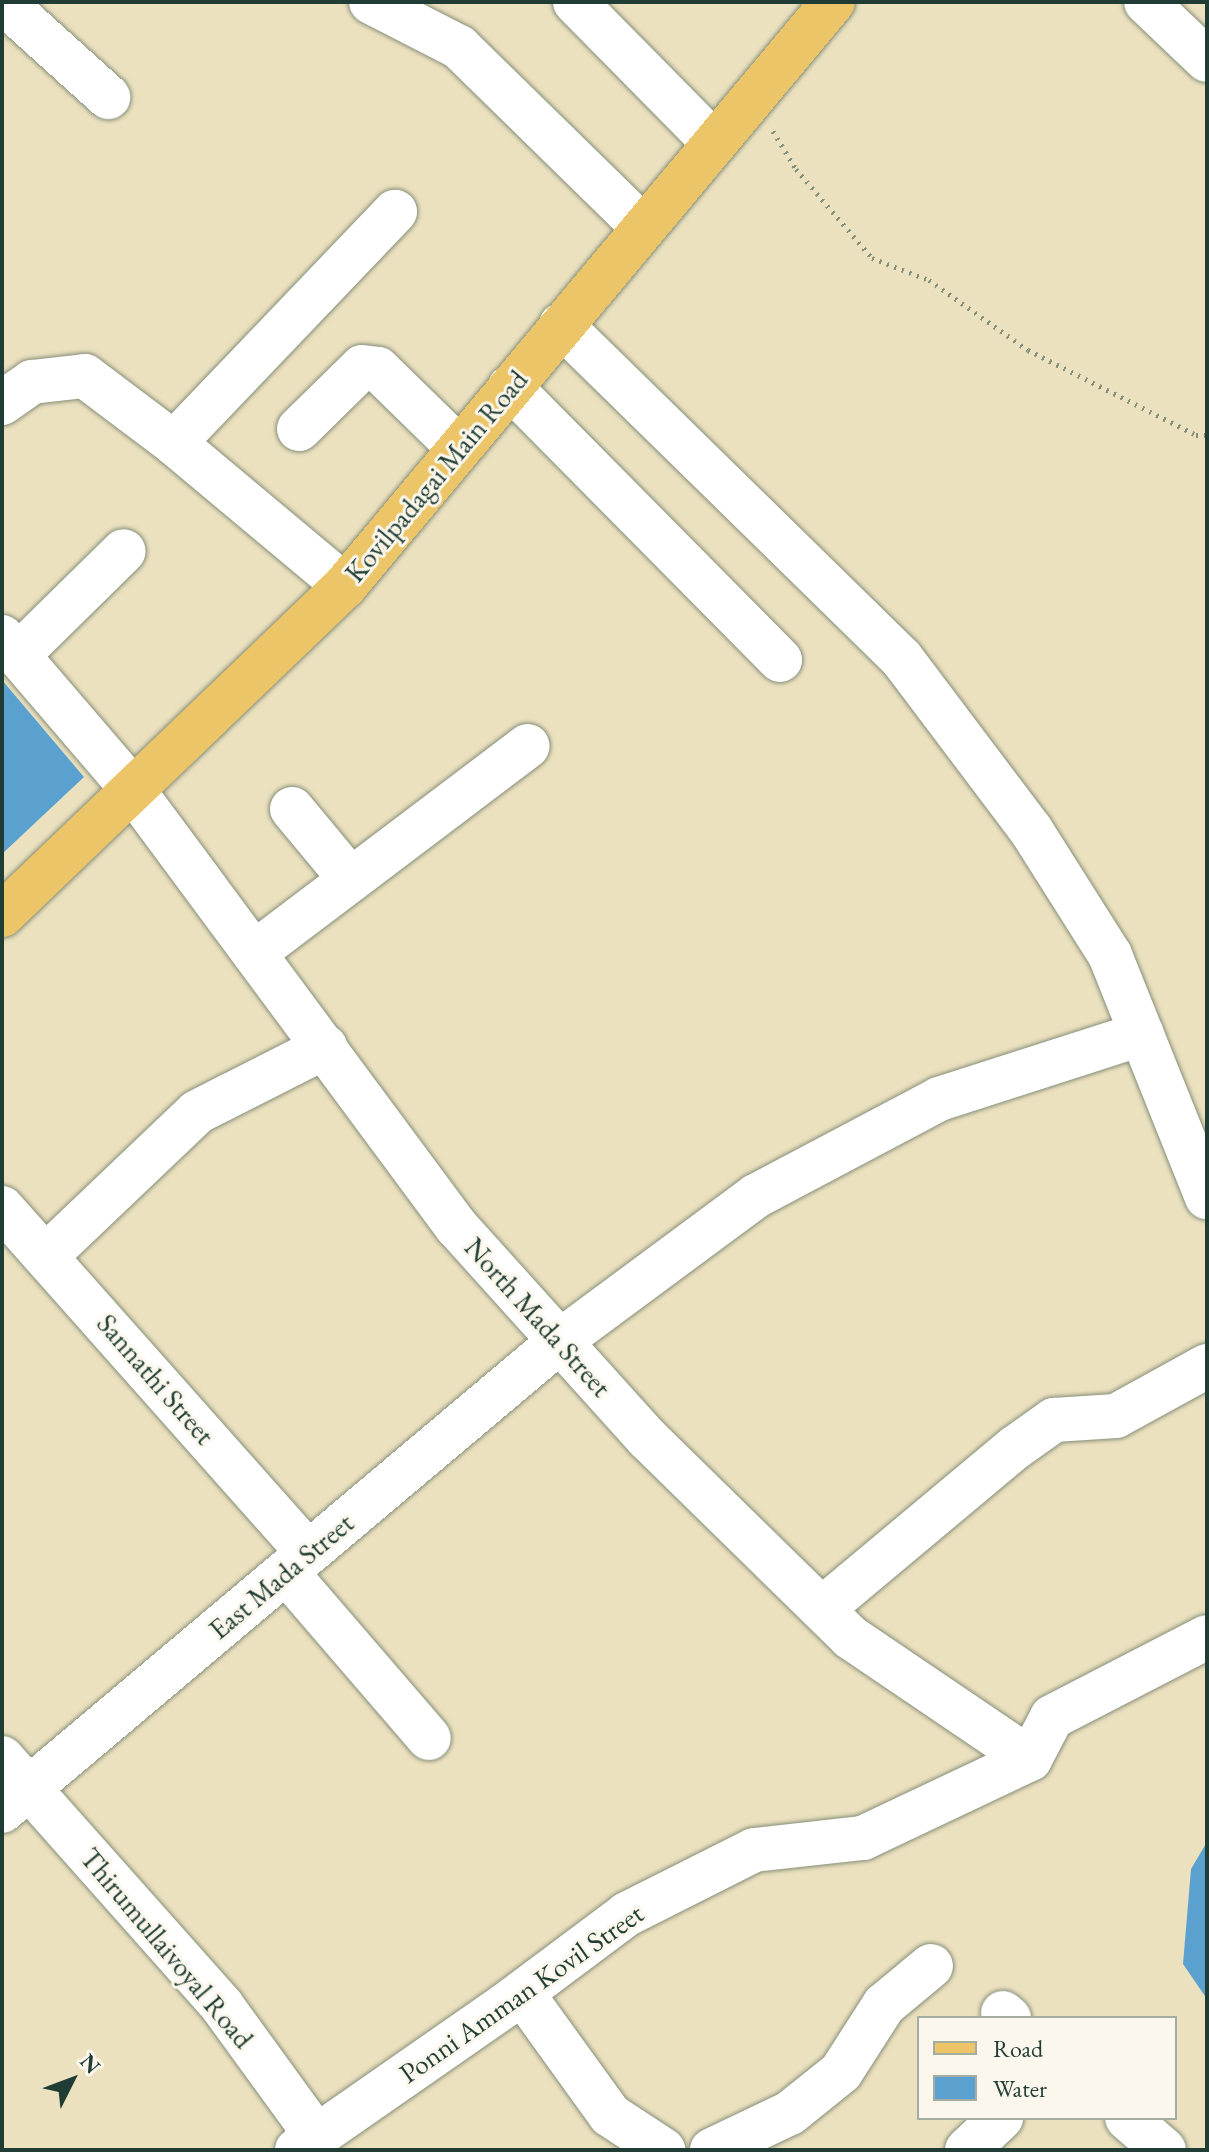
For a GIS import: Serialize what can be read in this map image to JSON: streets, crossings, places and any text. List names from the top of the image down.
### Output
{
  "streets": {
    "main road": ["Kovilpadagai Main Road"],
    "street": [
      "North Mada Street",
      "Sannathi Street",
      "East Mada Street",
      "Thirumullaivoyal Road",
      "Ponni Amman Kovil Street"
    ]
  },
  "crossings": [
    ["Kovilpadagai Main Road", "North Mada Street"],
    ["North Mada Street", "East Mada Street"],
    ["North Mada Street", "Ponni Amman Kovil Street"],
    ["Sannathi Street", "East Mada Street"],
    ["East Mada Street", "Thirumullaivoyal Road"],
    ["Thirumullaivoyal Road", "Ponni Amman Kovil Street"]
  ],
  "legend": ["Road", "Water"],
  "north": "top right"
}
